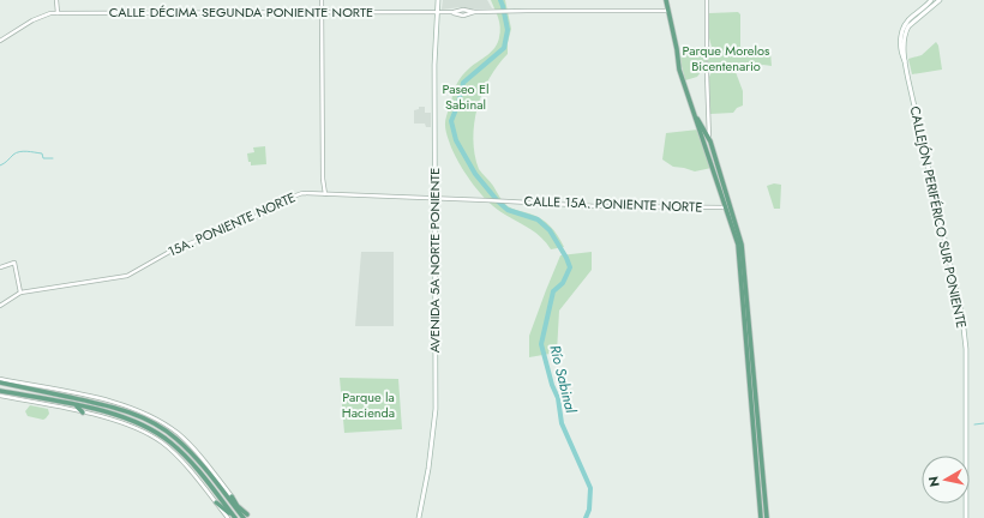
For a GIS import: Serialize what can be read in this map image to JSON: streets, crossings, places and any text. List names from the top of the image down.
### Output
{
  "streets": {
    "main road": ["CALLEJÓN PERIFÉRICO SUR PONIENTE", "AVENIDA 5A NORTE PONIENTE"],
    "street": ["CALLE DÉCIMA SEGUNDA PONIENTE NORTE", "CALLE 15A. PONIENTE NORTE", "15A. PONIENTE NORTE"]
  },
  "crossings": [
    ["CALLE DÉCIMA SEGUNDA PONIENTE NORTE", "AVENIDA 5A NORTE PONIENTE"],
    ["CALLE 15A. PONIENTE NORTE", "15A. PONIENTE NORTE"],
    ["15A. PONIENTE NORTE", "AVENIDA 5A NORTE PONIENTE"]
  ],
  "water": ["Río Sabinal"],
  "parks": ["Parque Morelos Bicentenario", "Paseo El Sabinal", "Parque la Hacienda"],
  "north": "left"
}
